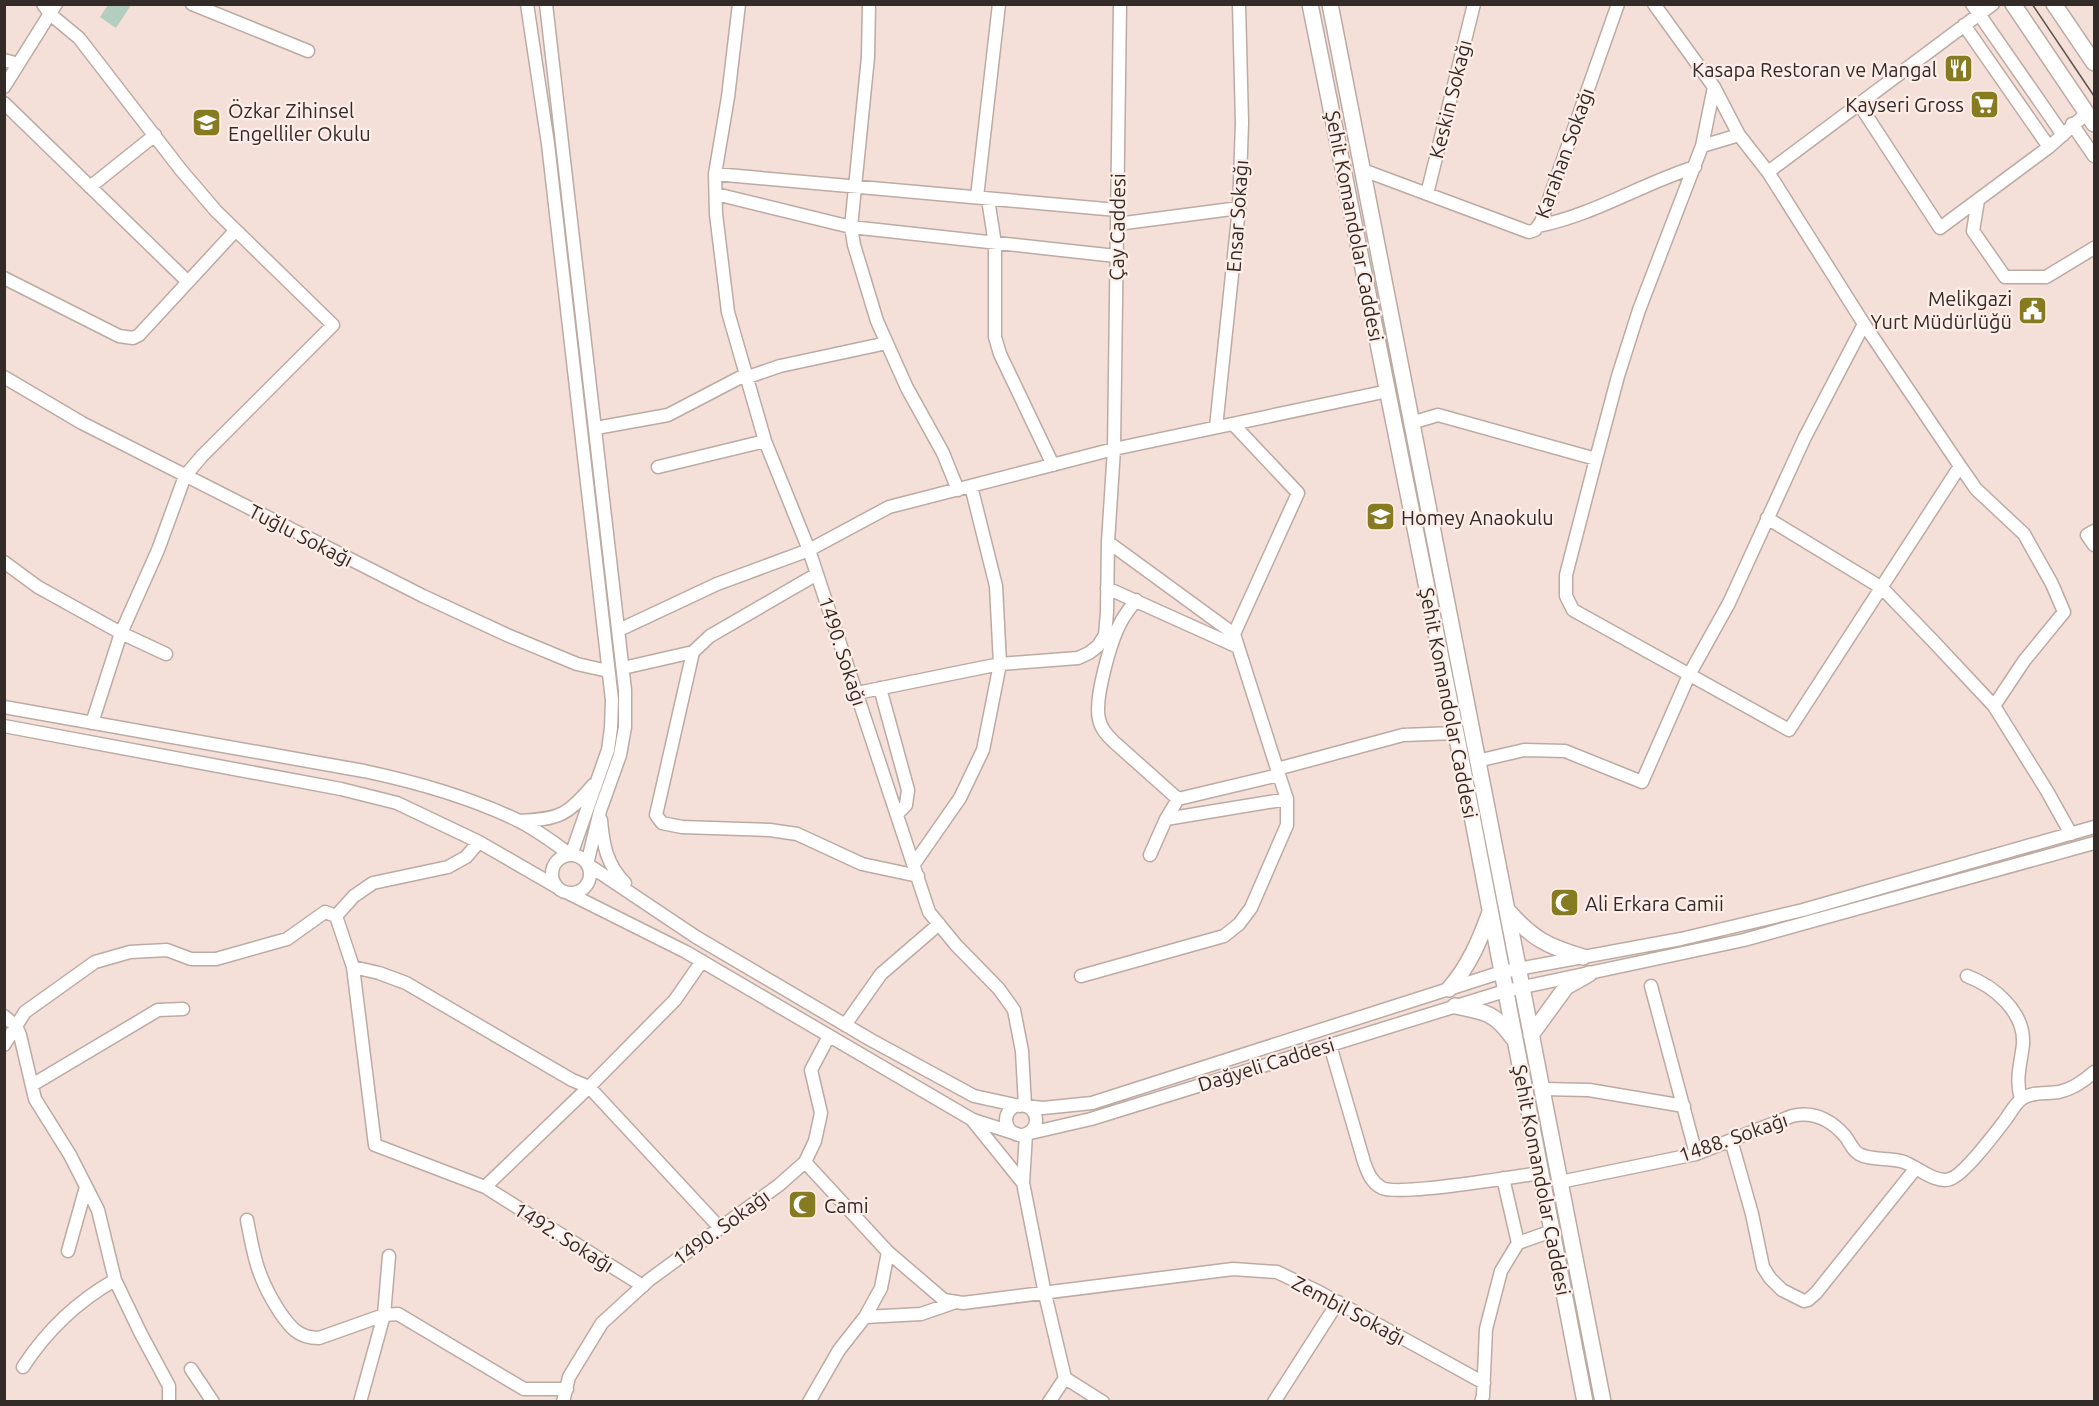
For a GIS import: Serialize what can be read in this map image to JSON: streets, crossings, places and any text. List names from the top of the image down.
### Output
{
  "streets": {
    "main road": ["Şehit Komandolar Caddesi"],
    "street": [
      "Keskin Sokağı",
      "Karahan Sokağı",
      "Ensar Sokağı",
      "Çay Caddesi",
      "Tuğlu Sokağı",
      "1490. Sokağı",
      "Dağyeli Caddesi",
      "1488. Sokağı",
      "1492. Sokağı",
      "Zembil Sokağı"
    ]
  },
  "crossings": [
    ["Keskin Sokağı", "Karahan Sokağı"],
    ["Karahan Sokağı", "Şehit Komandolar Caddesi"],
    ["Şehit Komandolar Caddesi", "Dağyeli Caddesi"],
    ["Şehit Komandolar Caddesi", "1488. Sokağı"],
    ["Çay Caddesi", "1490. Sokağı"],
    ["1490. Sokağı", "Dağyeli Caddesi"],
    ["1490. Sokağı", "1492. Sokağı"]
  ],
  "places": {
    "restaurant": ["Kasapa Restoran ve Mangal"],
    "supermarket": ["Kayseri Gross"],
    "school or university": ["Özkar Zihinsel Engelliler Okulu", "Homey Anaokulu"],
    "public building": ["Melikgazi Yurt Müdürlüğü"],
    "mosque": ["Ali Erkara Camii", "Cami"]
  }
}
